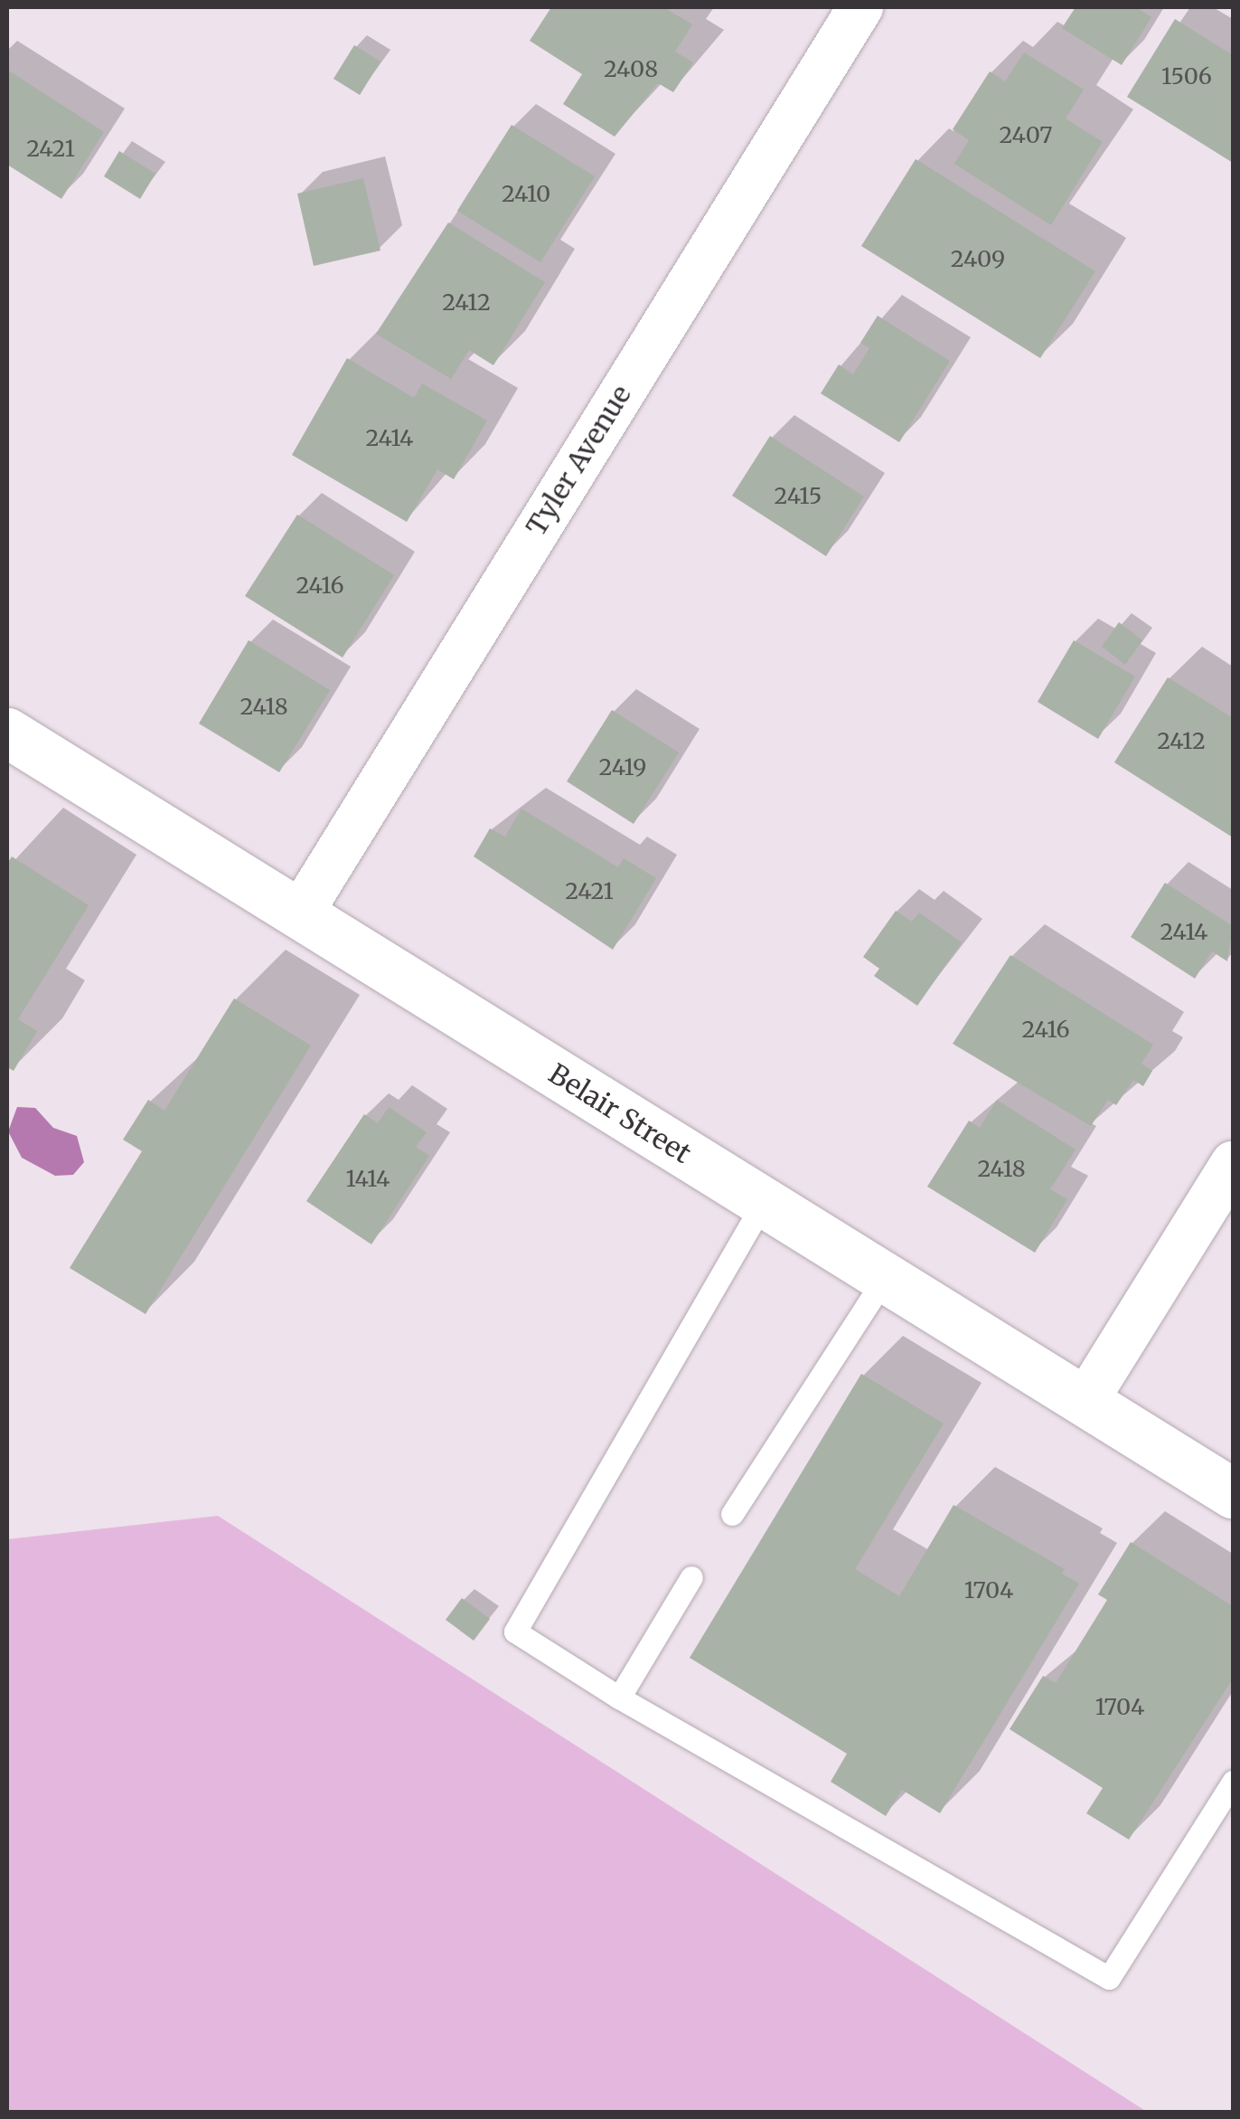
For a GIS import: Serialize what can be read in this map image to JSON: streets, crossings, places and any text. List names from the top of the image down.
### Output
{
  "streets": {
    "street": ["Tyler Avenue", "Belair Street"]
  },
  "crossings": [
    ["Tyler Avenue", "Belair Street"]
  ],
  "house_numbers": [
    "2408",
    "1506",
    "2407",
    "2421",
    "2410",
    "2409",
    "2412",
    "2414",
    "2415",
    "2416",
    "2418",
    "2412",
    "2419",
    "2421",
    "2414",
    "2416",
    "2418",
    "1414",
    "1704",
    "1704"
  ]
}
